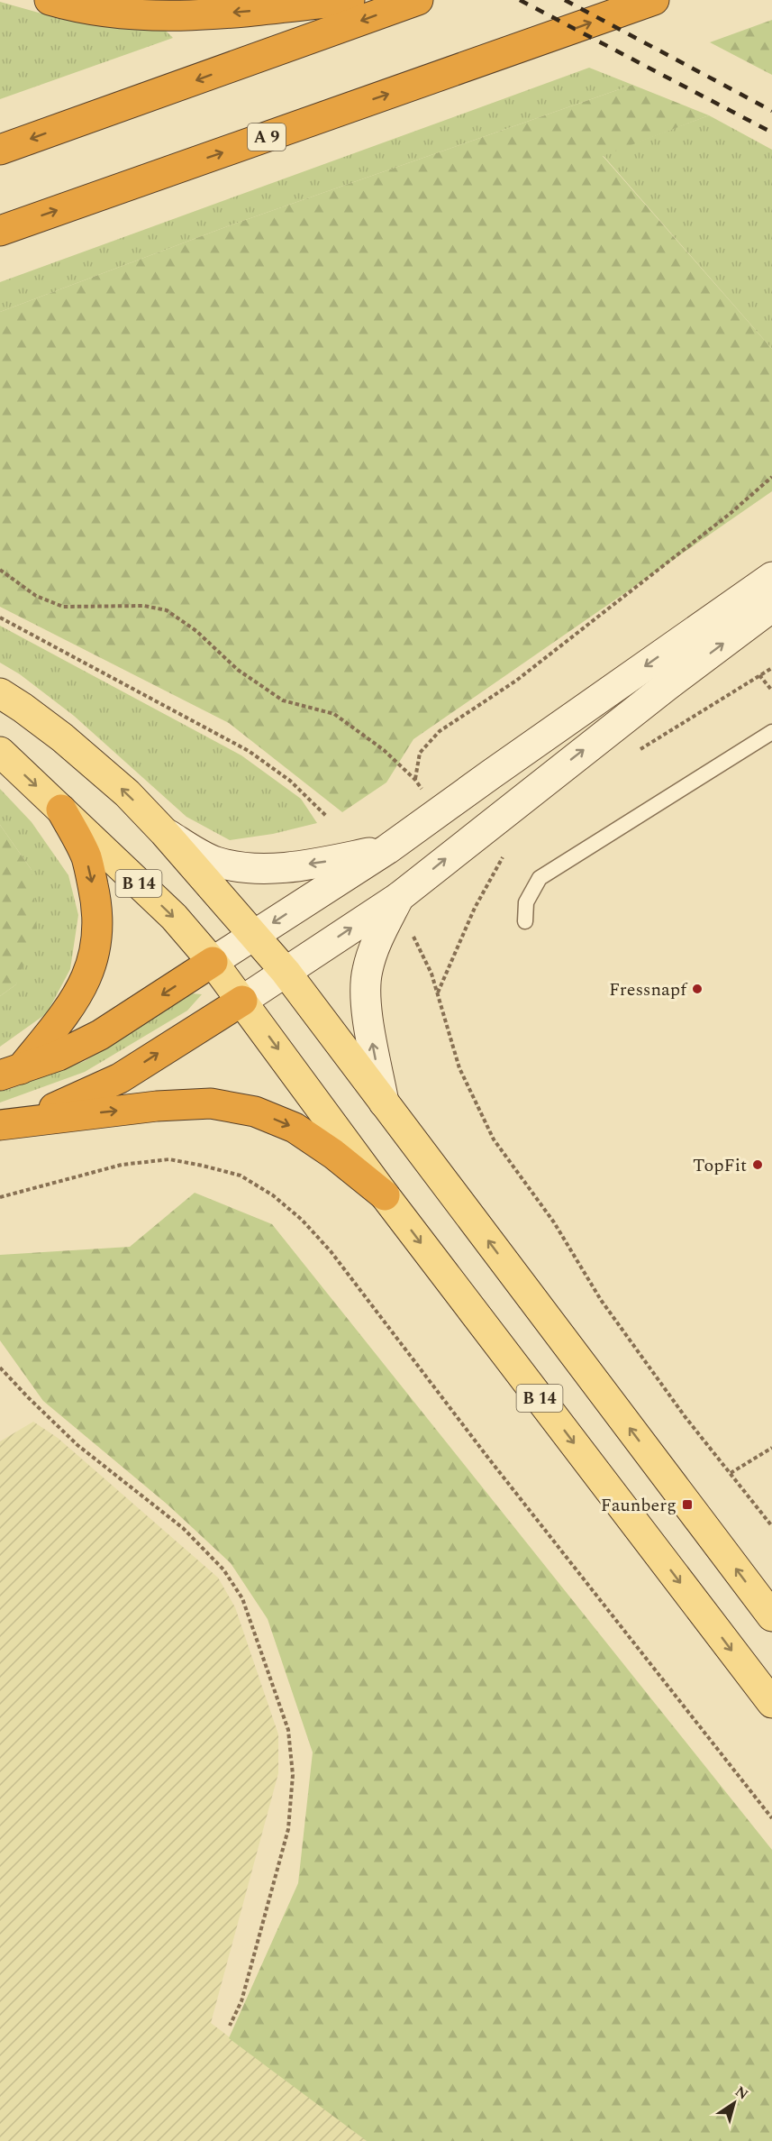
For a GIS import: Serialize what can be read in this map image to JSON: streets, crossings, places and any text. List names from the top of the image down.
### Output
{
  "streets": {
    "highway": ["A 9"],
    "main road": ["B 14"]
  },
  "places": {
    "other": ["Fressnapf", "TopFit"],
    "transit": ["Faunberg"]
  },
  "north": "top right"
}
